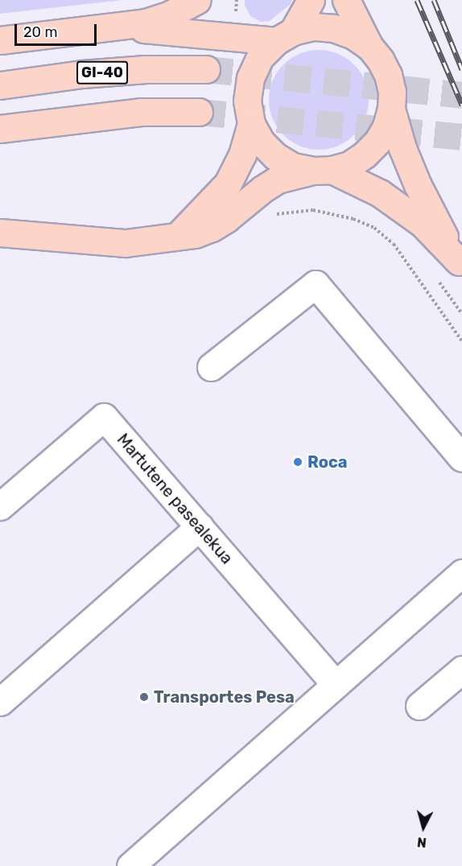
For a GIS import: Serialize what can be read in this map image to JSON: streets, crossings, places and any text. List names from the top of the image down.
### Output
{
  "streets": {
    "main road": ["GI-40"],
    "street": ["Martutene pasealekua"]
  },
  "places": ["Roca", "Transportes Pesa"],
  "scale_bar": "20 m",
  "north": "bottom"
}
